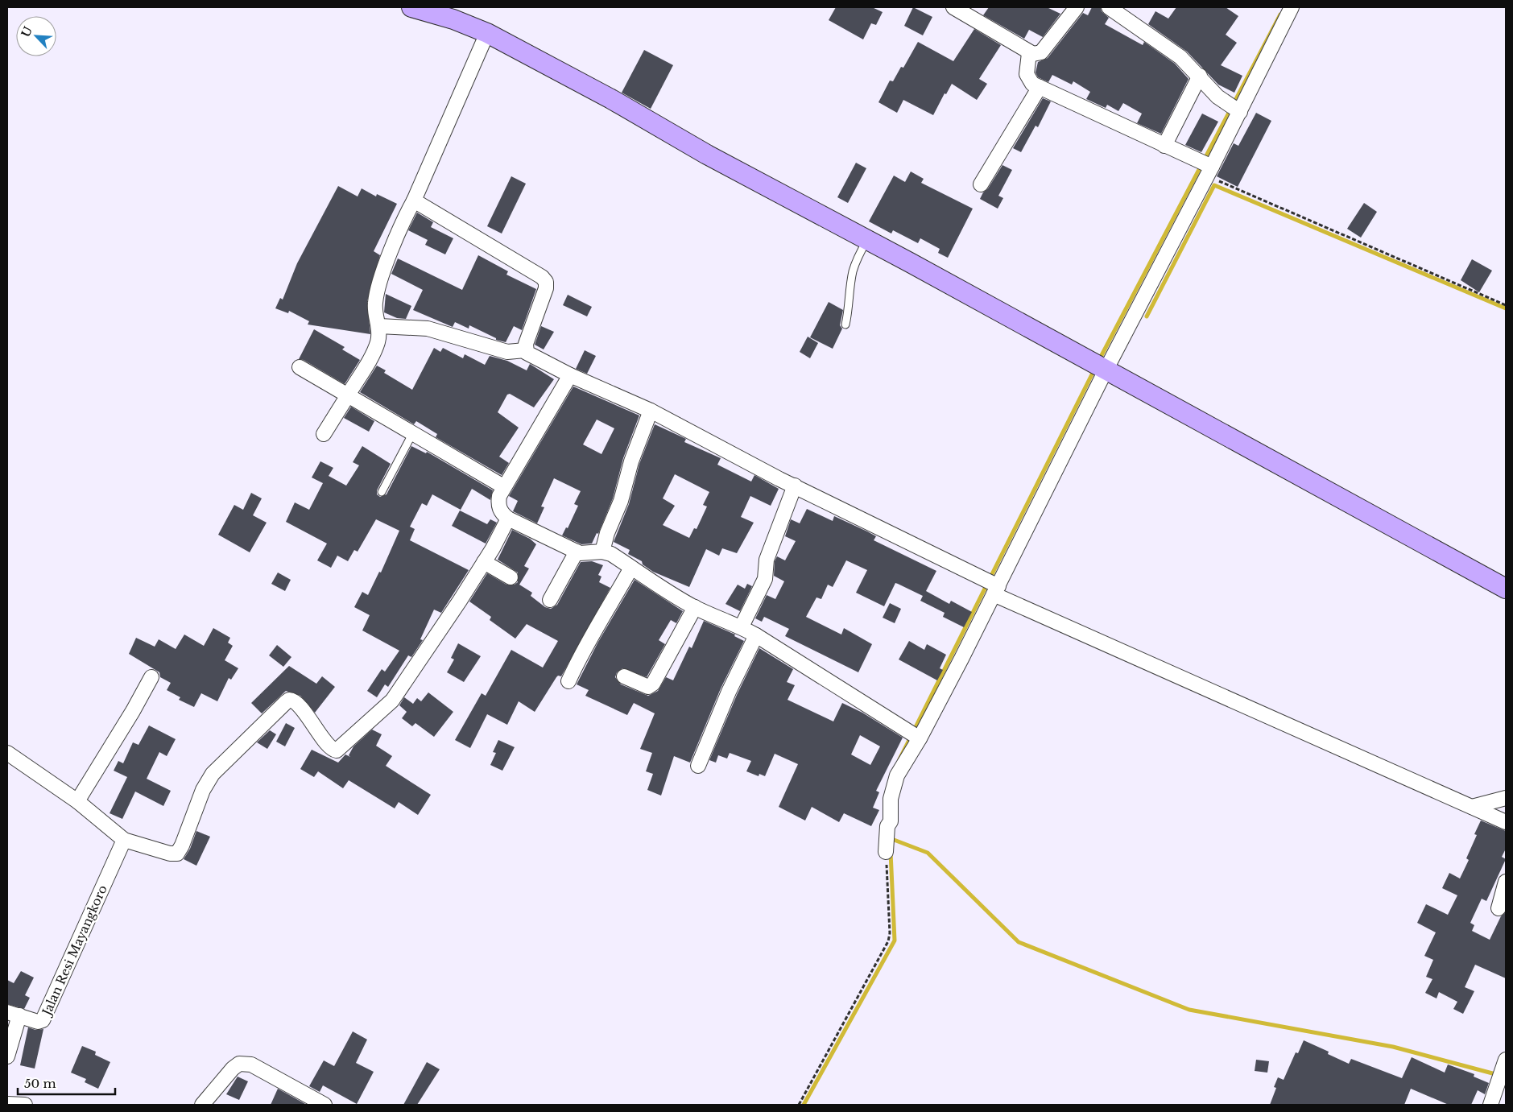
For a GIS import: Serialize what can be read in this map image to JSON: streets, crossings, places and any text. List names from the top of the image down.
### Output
{
  "streets": {
    "street": ["Jalan Resi Mayangkoro"]
  },
  "scale_bar": "50 m",
  "north": "top left"
}
